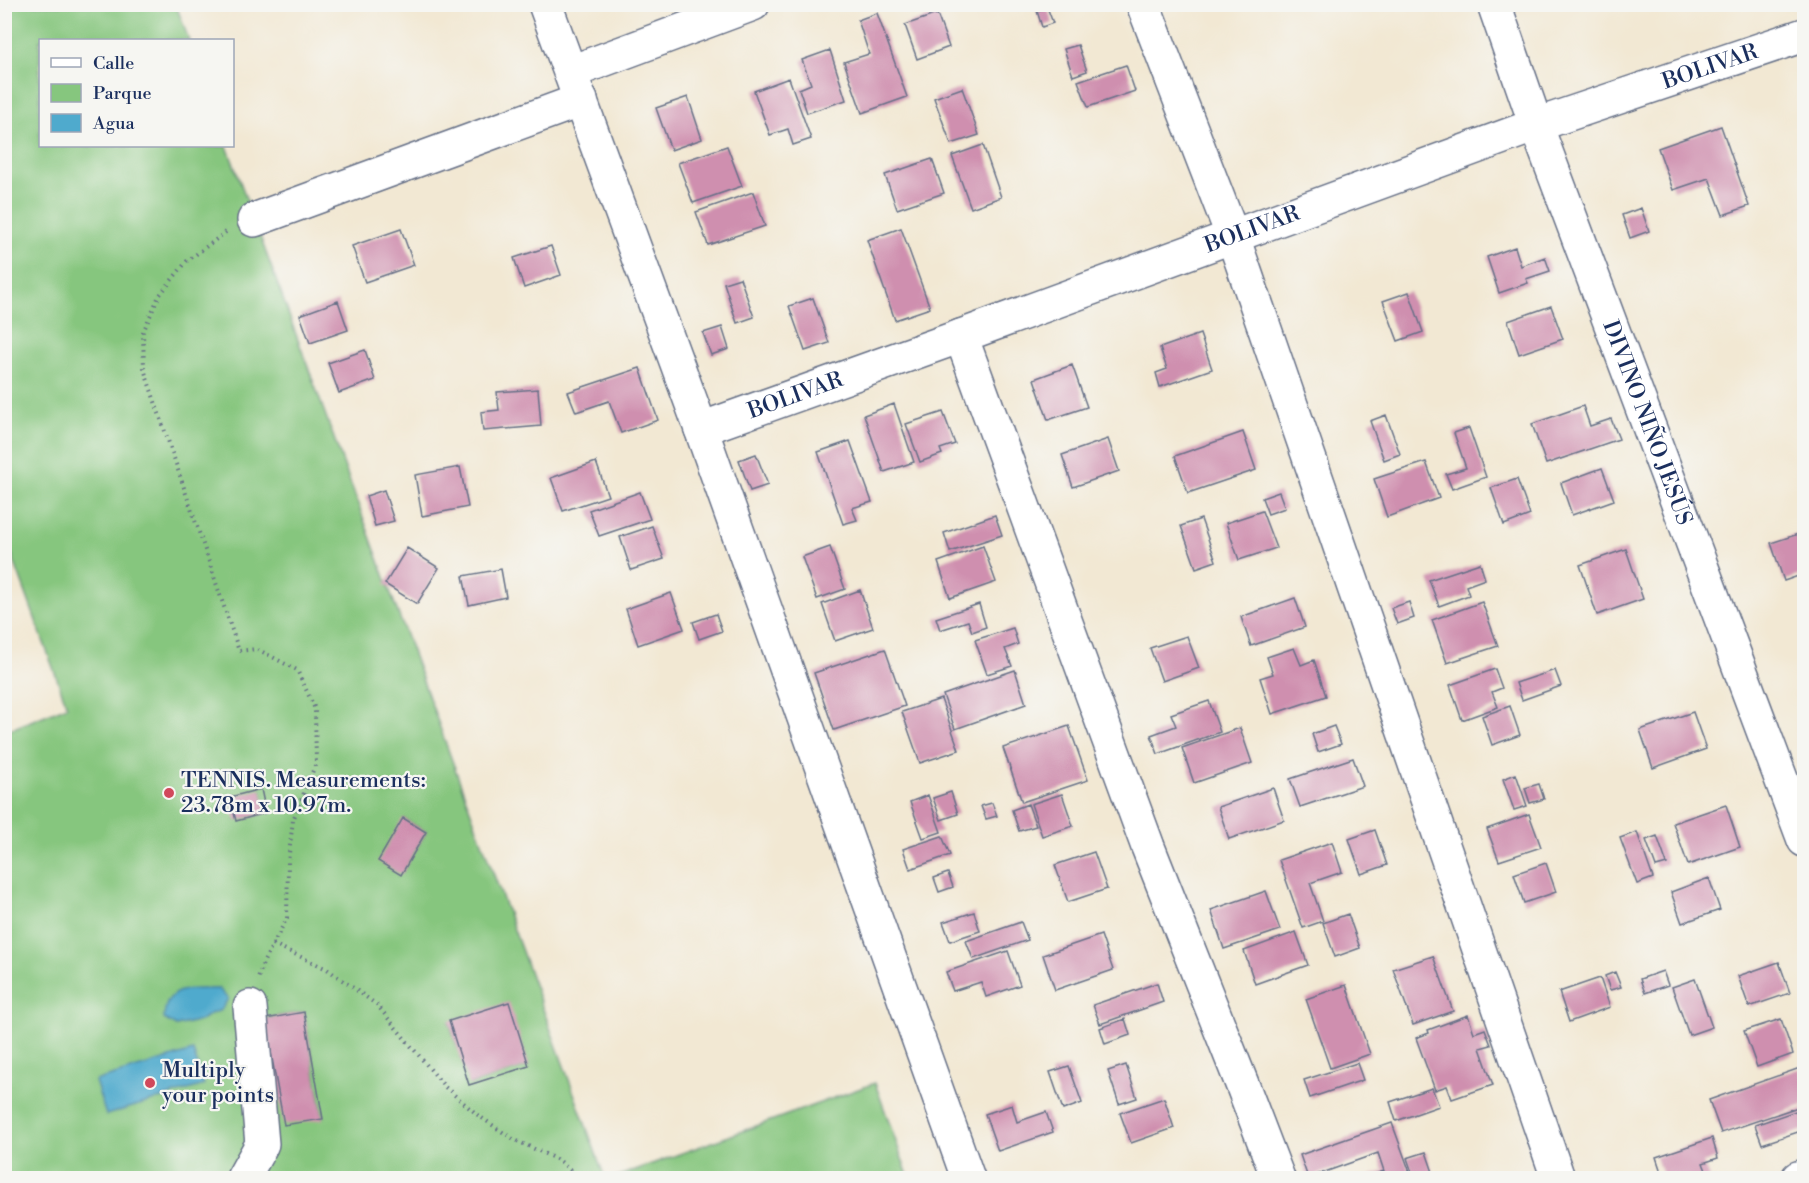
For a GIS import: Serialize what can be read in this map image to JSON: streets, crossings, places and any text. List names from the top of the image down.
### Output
{
  "streets": {
    "street": ["BOLIVAR", "DIVINO NIÑO JESÚS"]
  },
  "crossings": [
    ["BOLIVAR", "DIVINO NIÑO JESÚS"]
  ],
  "places": ["TENNIS. Measurements: 23.78m x 10.97m.", "Multiply your points"],
  "legend": ["Calle", "Parque", "Agua"]
}
